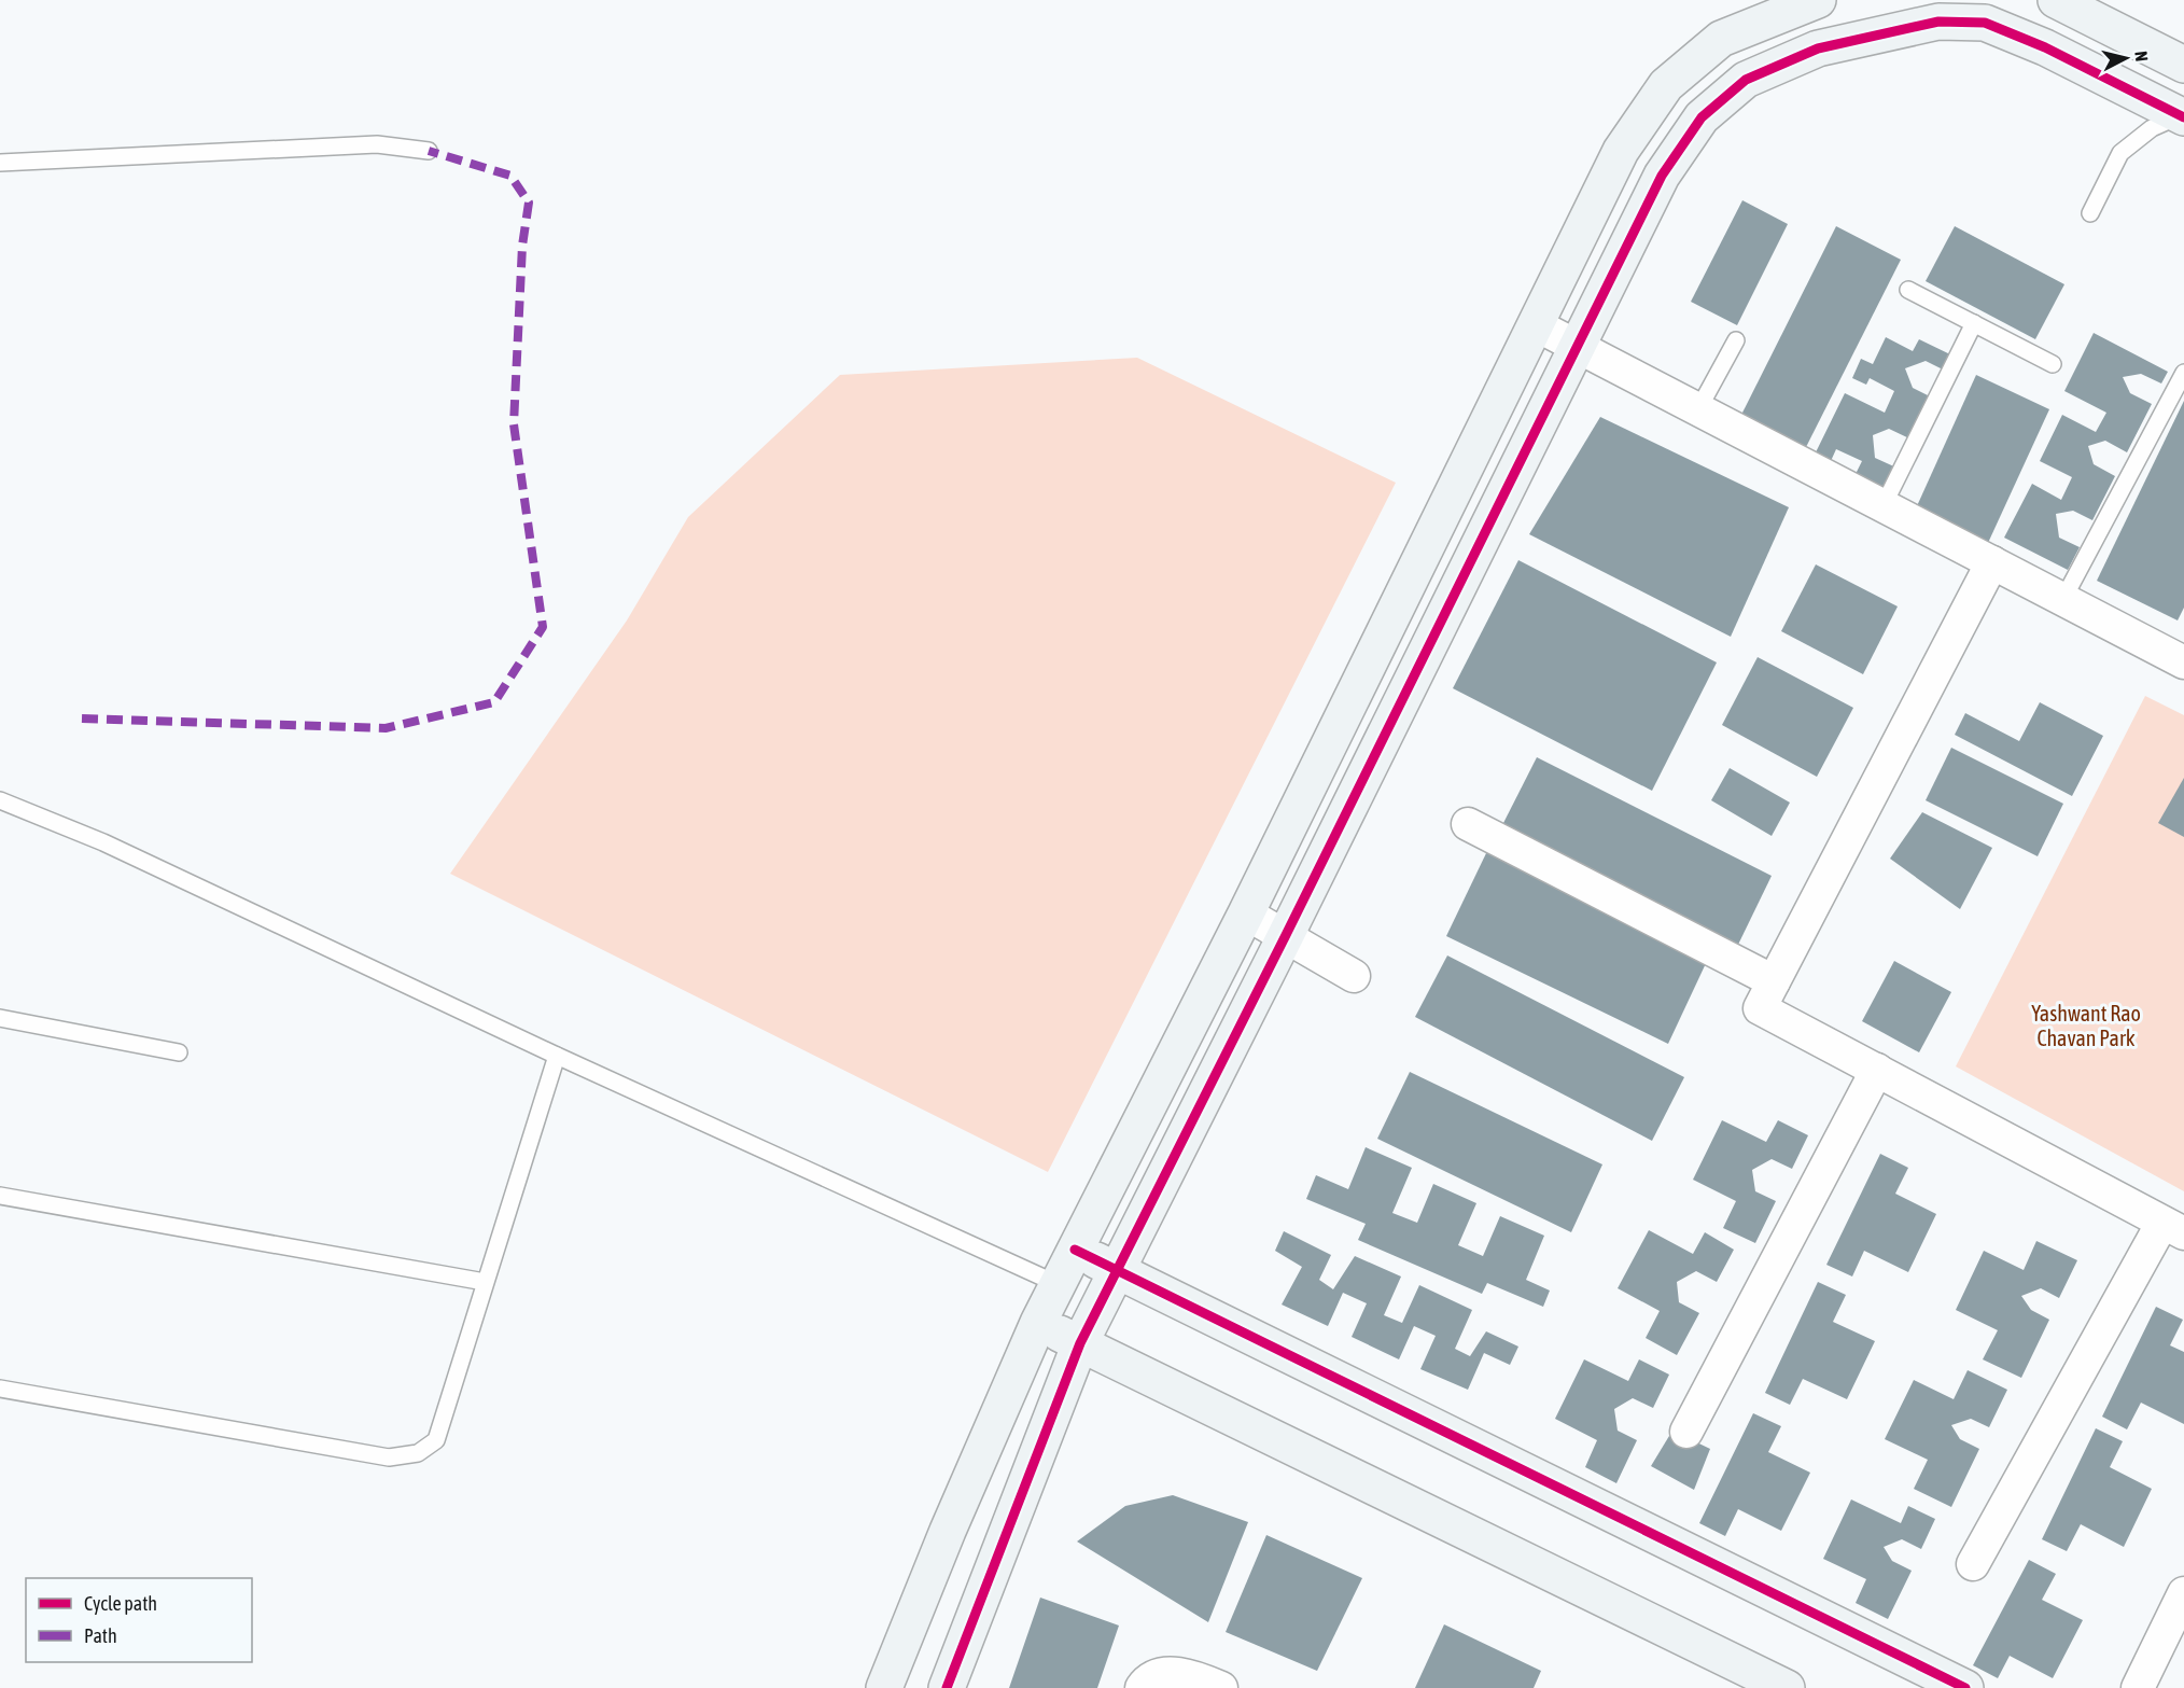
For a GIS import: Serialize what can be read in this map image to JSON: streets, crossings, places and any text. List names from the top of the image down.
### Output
{
  "parks": ["Yashwant Rao Chavan Park"],
  "legend": ["Cycle path", "Path"],
  "north": "right"
}
